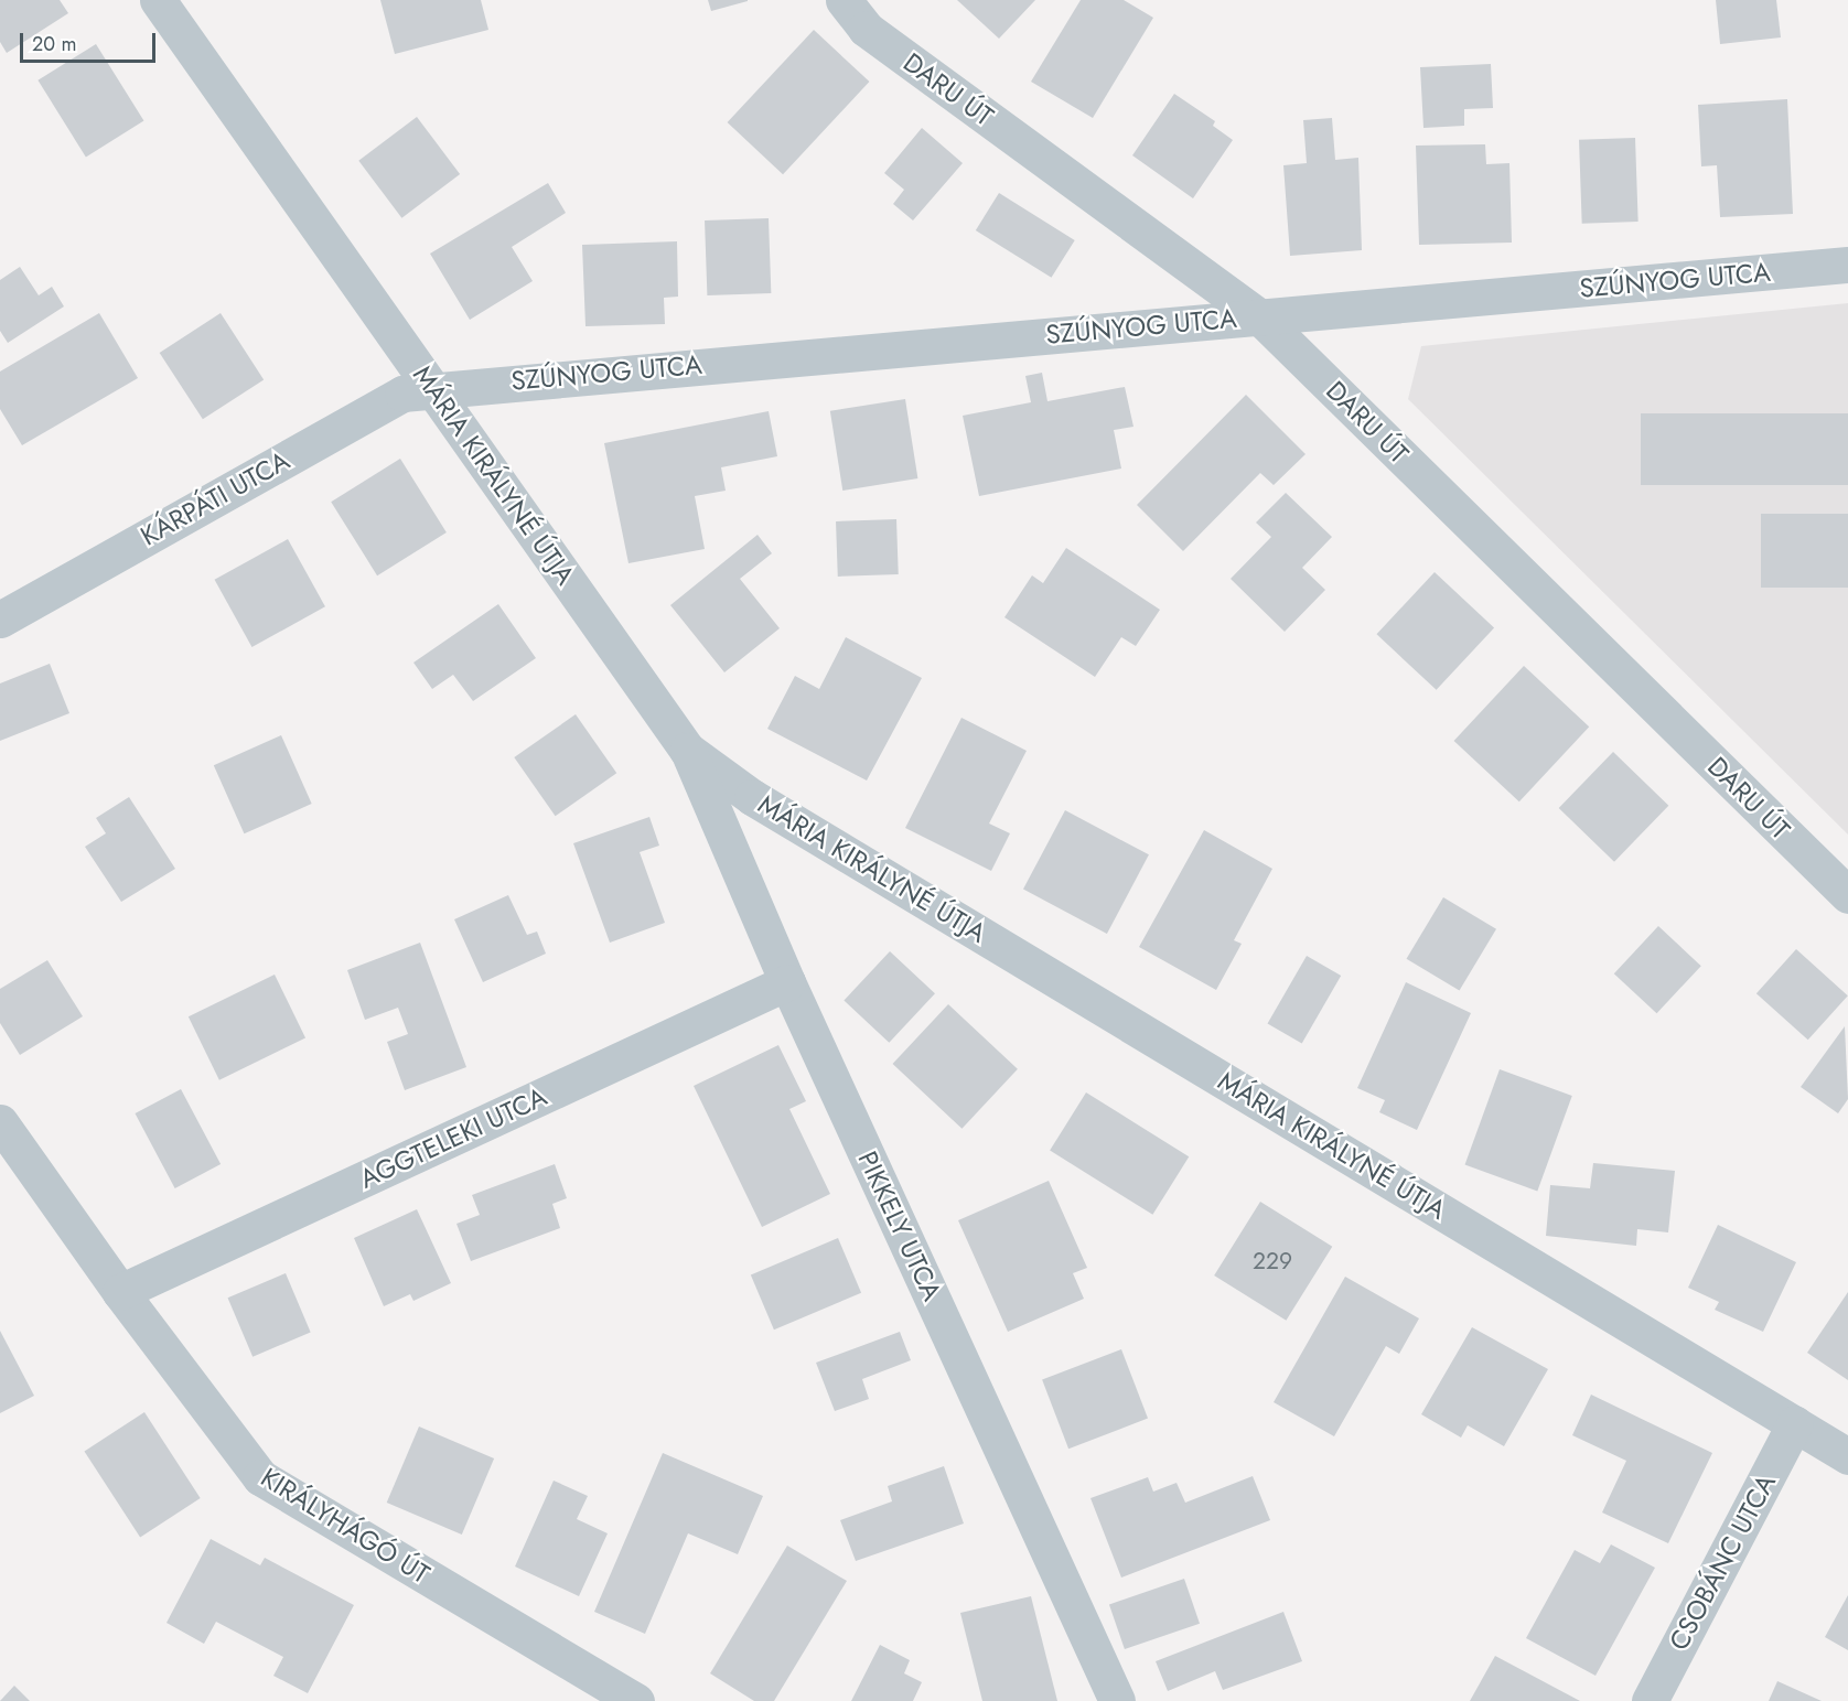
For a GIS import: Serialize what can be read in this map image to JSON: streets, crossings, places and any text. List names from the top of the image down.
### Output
{
  "streets": {
    "street": [
      "DARU ÚT",
      "SZÚNYOG UTCA",
      "MÁRIA KIRÁLYNÉ ÚTJA",
      "KÁRPÁTI UTCA",
      "AGGTELEKI UTCA",
      "PIKKELY UTCA",
      "KIRÁLYHÁGÓ ÚT",
      "CSOBÁNC UTCA"
    ]
  },
  "crossings": [
    ["DARU ÚT", "SZÚNYOG UTCA"],
    ["SZÚNYOG UTCA", "MÁRIA KIRÁLYNÉ ÚTJA"],
    ["SZÚNYOG UTCA", "KÁRPÁTI UTCA"],
    ["MÁRIA KIRÁLYNÉ ÚTJA", "KÁRPÁTI UTCA"],
    ["MÁRIA KIRÁLYNÉ ÚTJA", "PIKKELY UTCA"],
    ["MÁRIA KIRÁLYNÉ ÚTJA", "CSOBÁNC UTCA"],
    ["AGGTELEKI UTCA", "PIKKELY UTCA"],
    ["AGGTELEKI UTCA", "KIRÁLYHÁGÓ ÚT"]
  ],
  "house_numbers": ["229"],
  "scale_bar": "20 m"
}
